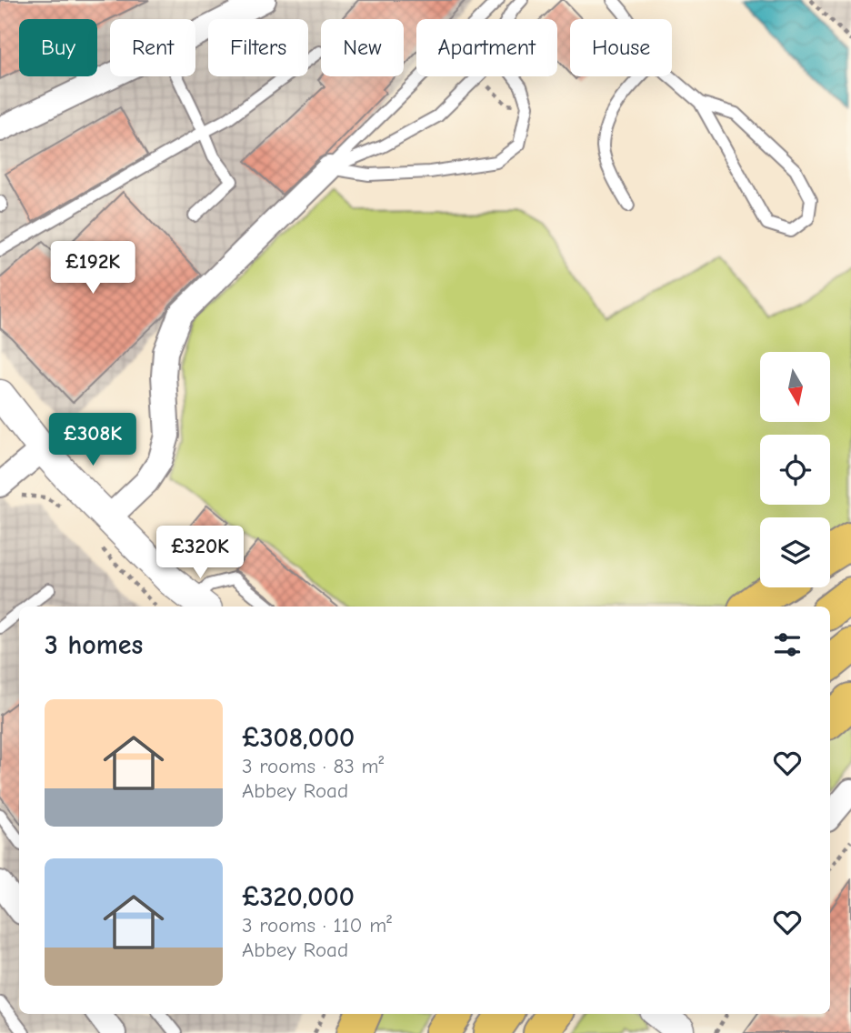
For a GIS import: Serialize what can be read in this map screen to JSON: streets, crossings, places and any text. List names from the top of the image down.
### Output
{
  "north": "bottom",
  "page": {
    "chip": [
      "Buy",
      "Rent",
      "Filters",
      "New",
      "Apartment",
      "House"
    ],
    "price": ["£192K", "£308K", "£320K"],
    "heading": "3 homes",
    "list": [
      {
        "name": "£308,000",
        "note": "3 rooms · 83 m² · Abbey Road"
      },
      {
        "name": "£320,000",
        "note": "3 rooms · 110 m² · Abbey Road"
      }
    ]
  }
}
